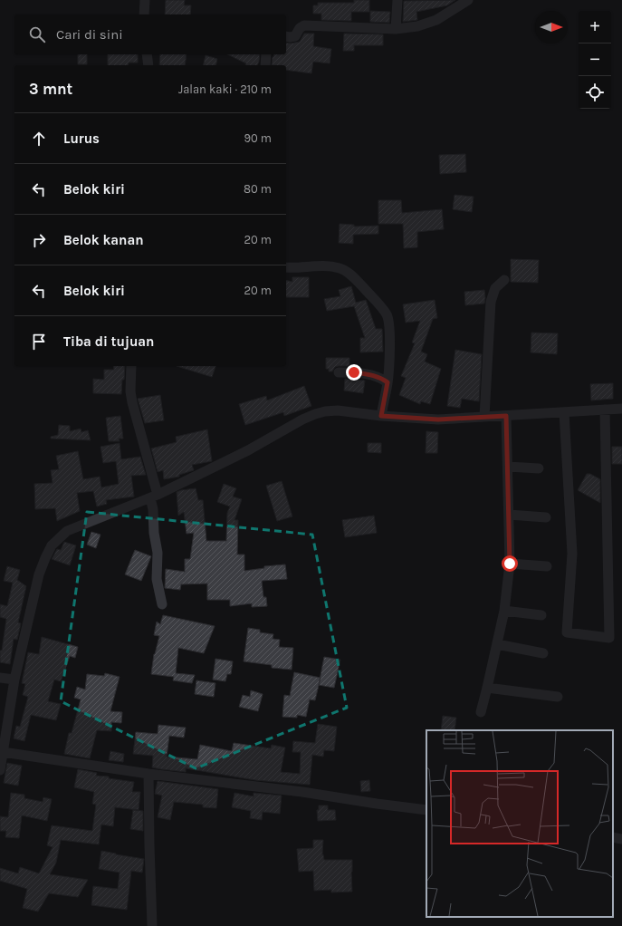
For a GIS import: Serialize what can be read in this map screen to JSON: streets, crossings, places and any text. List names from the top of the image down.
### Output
{
  "north": "right",
  "page": {
    "map_buttons": ["+", "−"],
    "search": "Cari di sini",
    "heading": ["3 mnt", "Jalan kaki · 210 m"],
    "list": [
      ["Lurus", "90 m"],
      ["Belok kiri", "80 m"],
      ["Belok kanan", "20 m"],
      ["Belok kiri", "20 m"],
      "Tiba di tujuan"
    ]
  }
}
